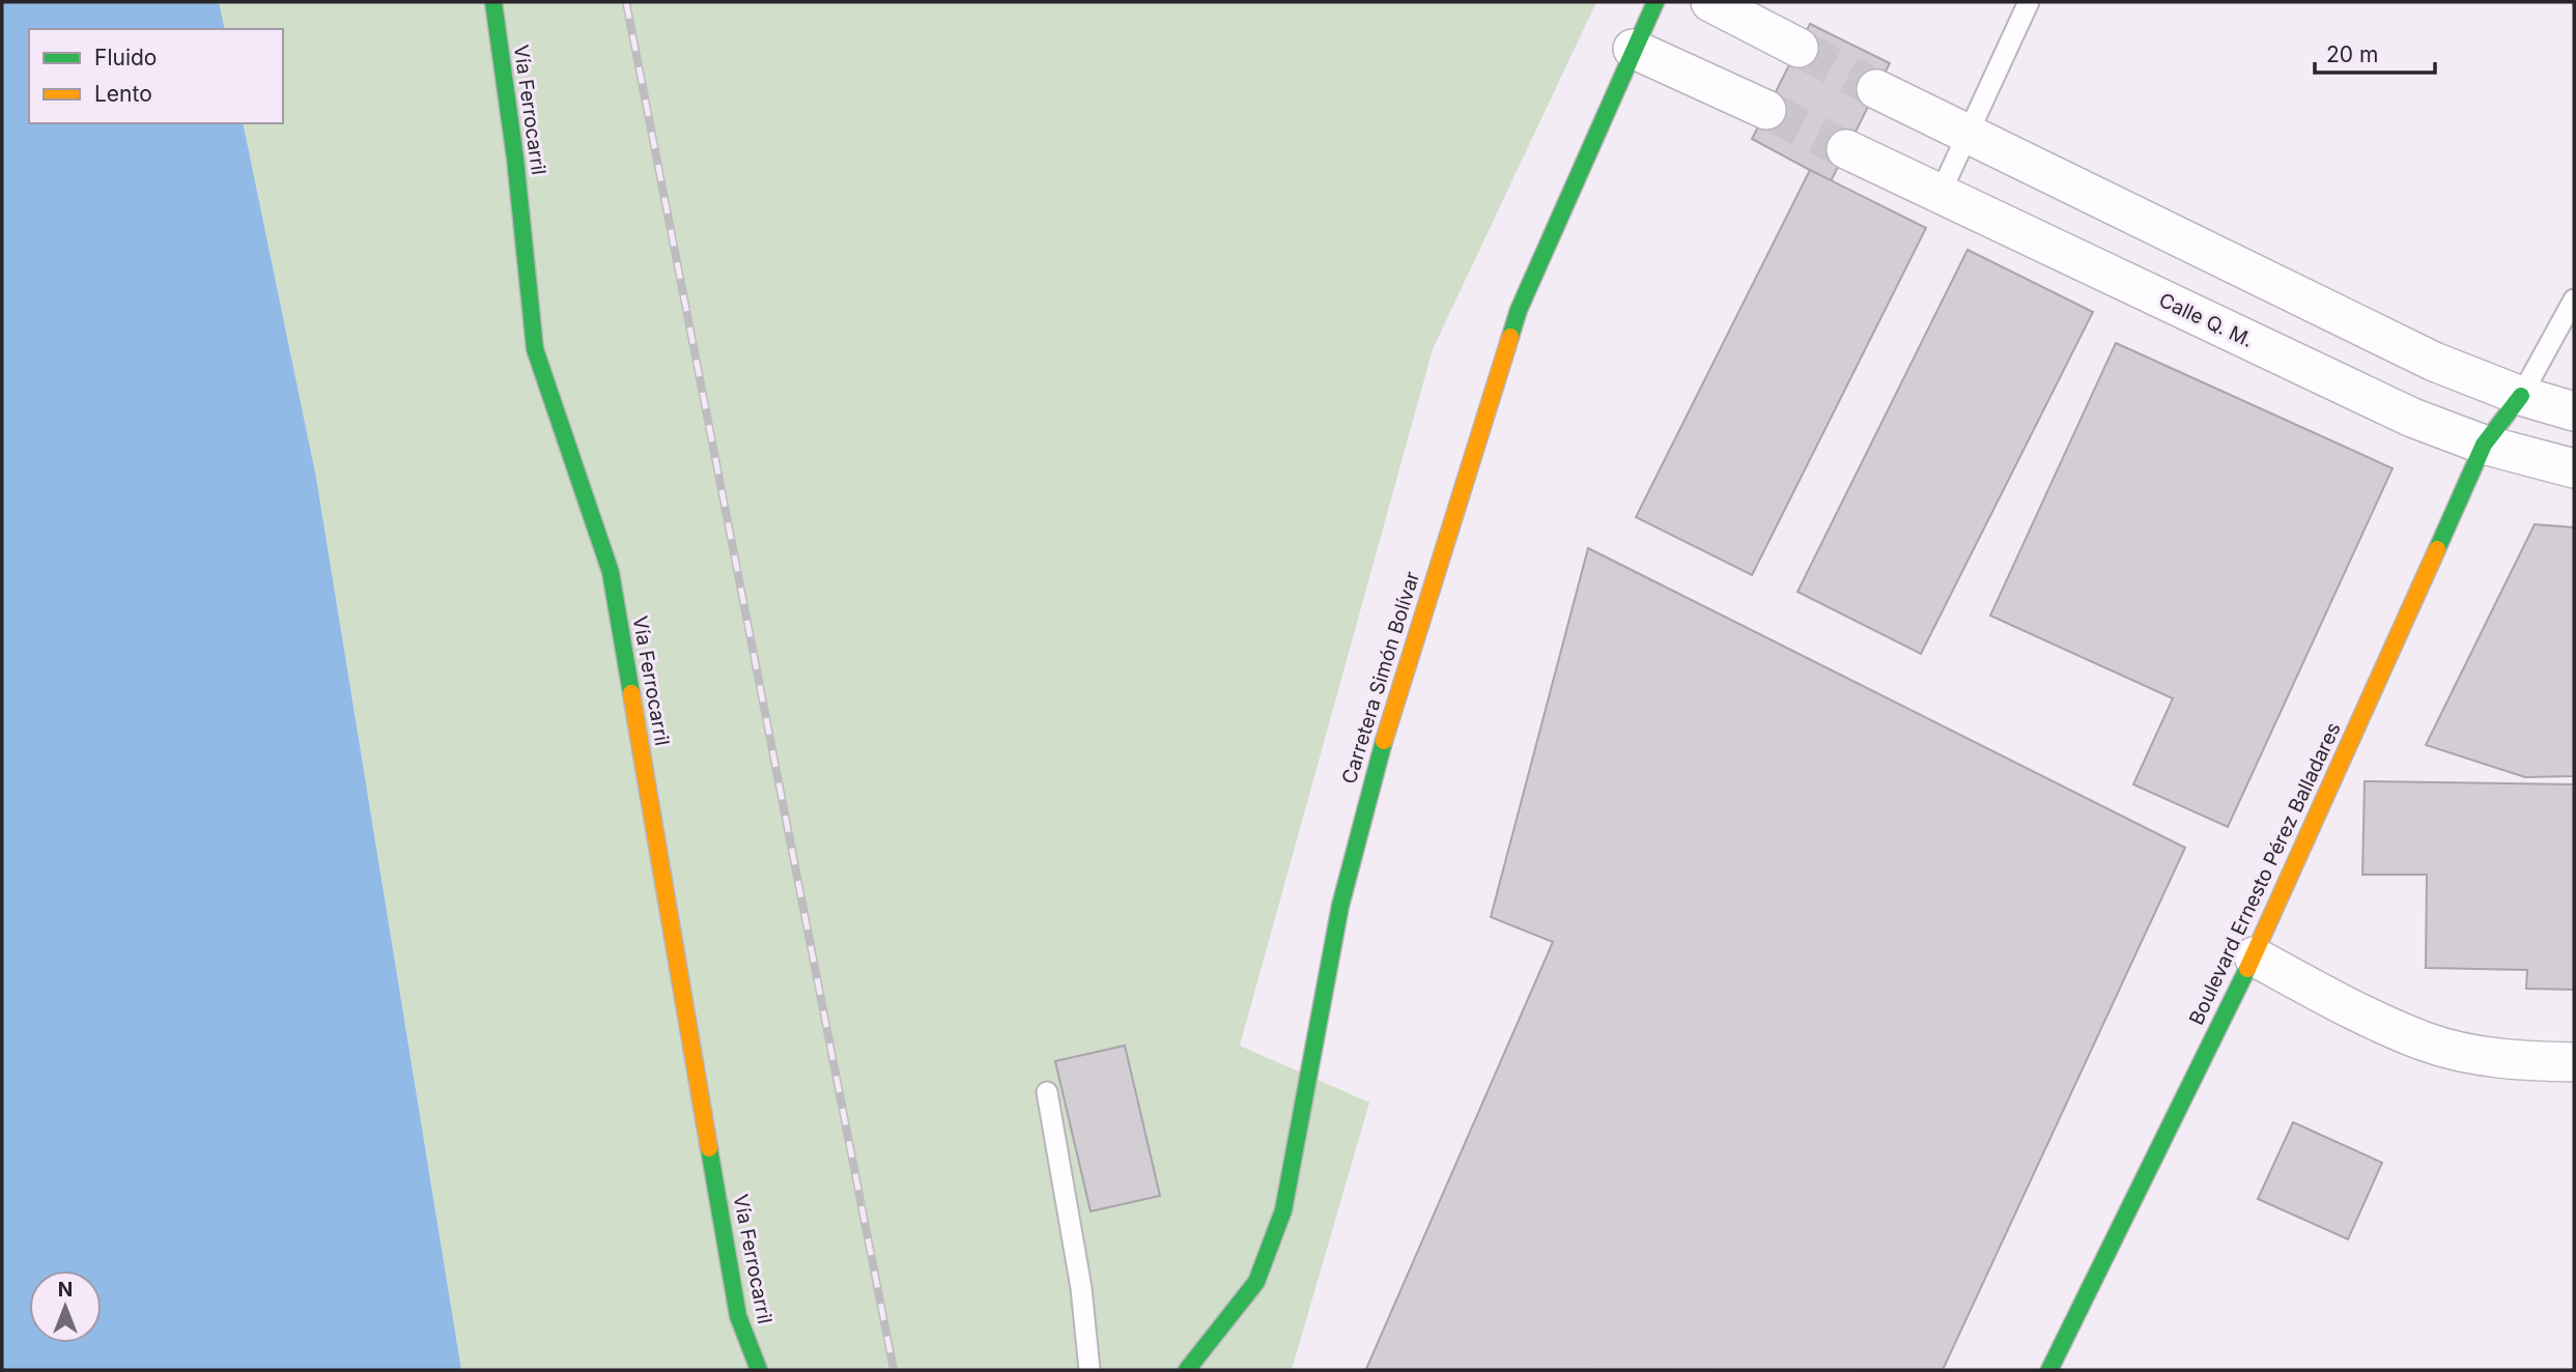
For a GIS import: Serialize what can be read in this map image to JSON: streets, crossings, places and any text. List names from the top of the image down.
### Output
{
  "streets": {
    "street": [
      "Vía Ferrocarril",
      "Calle Q. M.",
      "Carretera Simón Bolívar",
      "Boulevard Ernesto Pérez Balladares"
    ]
  },
  "crossings": [
    ["Calle Q. M.", "Boulevard Ernesto Pérez Balladares"]
  ],
  "legend": ["Fluido", "Lento"],
  "scale_bar": "20 m",
  "north": "top"
}
